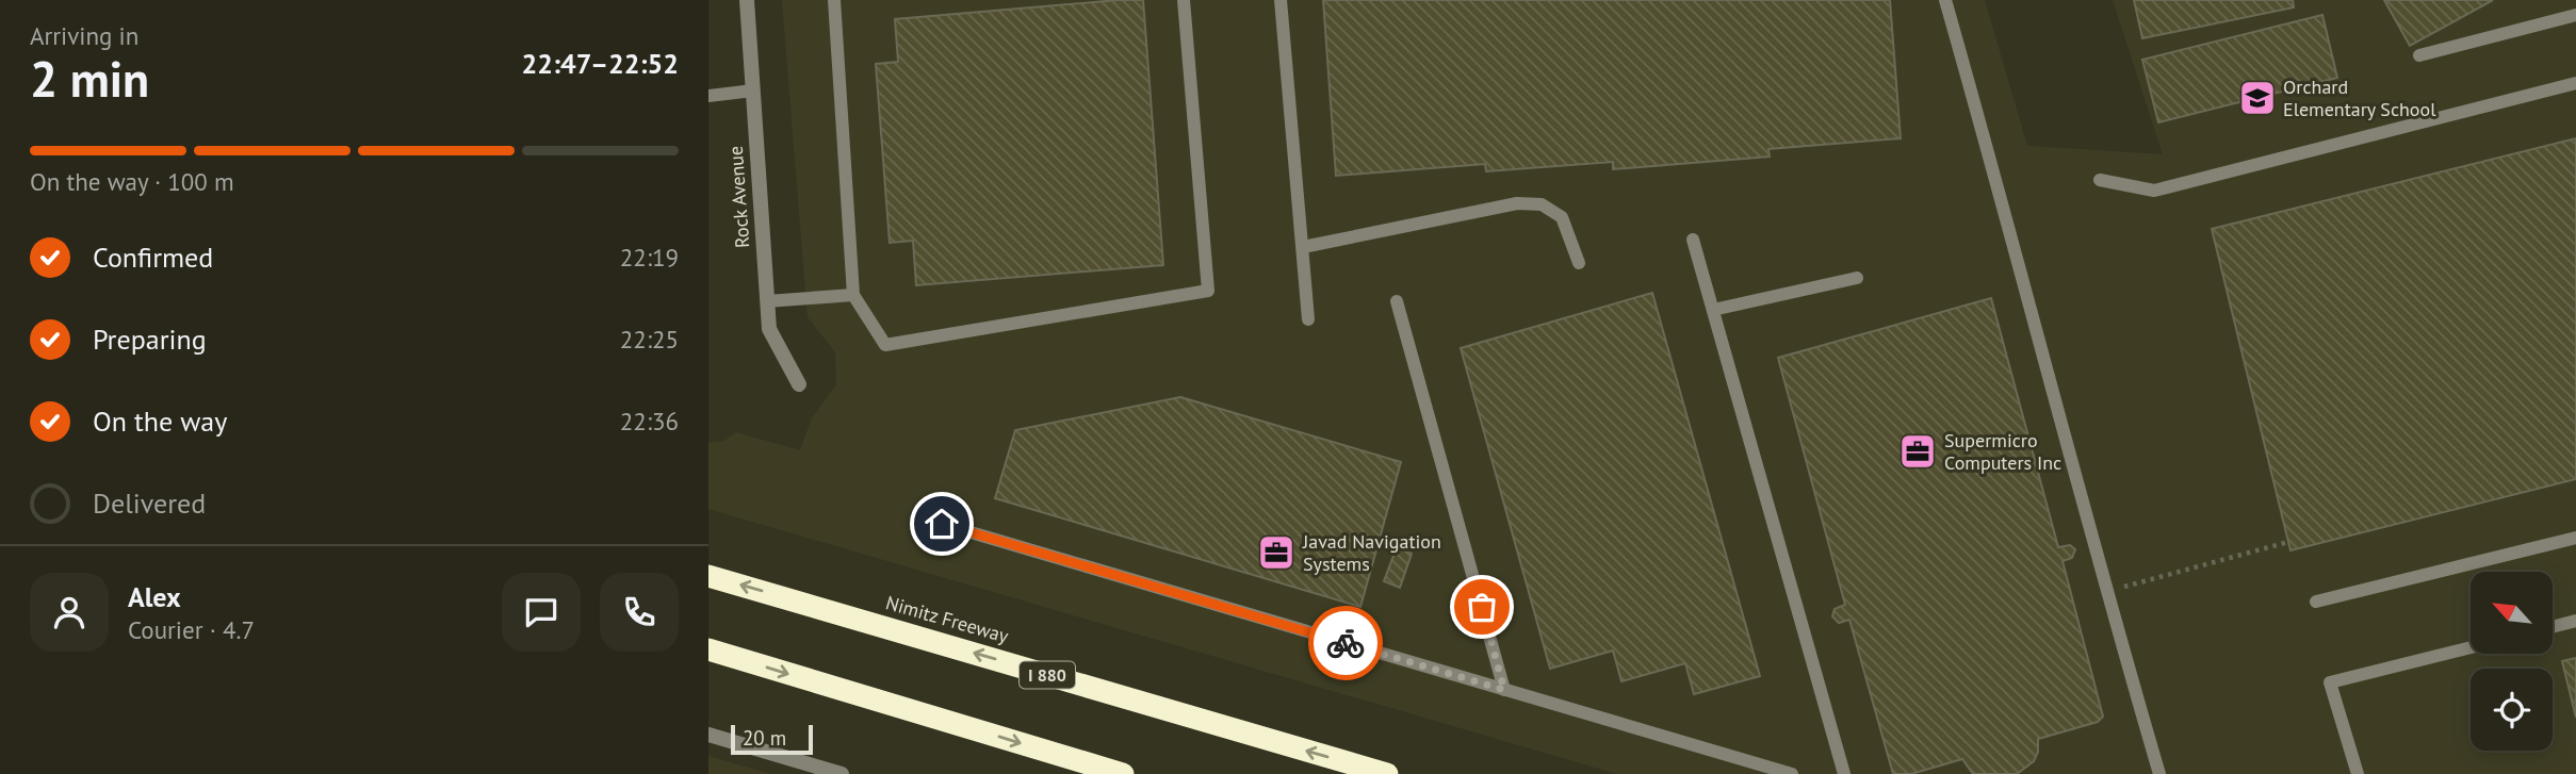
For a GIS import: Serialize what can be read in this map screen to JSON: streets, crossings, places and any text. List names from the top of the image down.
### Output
{
  "streets": {
    "highway": ["Nimitz Freeway", "I 880"],
    "street": ["Rock Avenue"]
  },
  "places": {
    "school or university": ["Orchard Elementary School"],
    "office": ["Supermicro Computers Inc", "Javad Navigation Systems"]
  },
  "scale_bar": "20 m",
  "north": "top left",
  "page": {
    "heading": ["2 min", "Arriving in", "22:47–22:52"],
    "panel": ["Alex", "Courier · 4.7"],
    "bar": "On the way · 100 m",
    "list": [
      ["Confirmed", "22:19"],
      ["Preparing", "22:25"],
      ["On the way", "22:36"],
      "Delivered"
    ],
    "scale": "20 m"
  }
}
